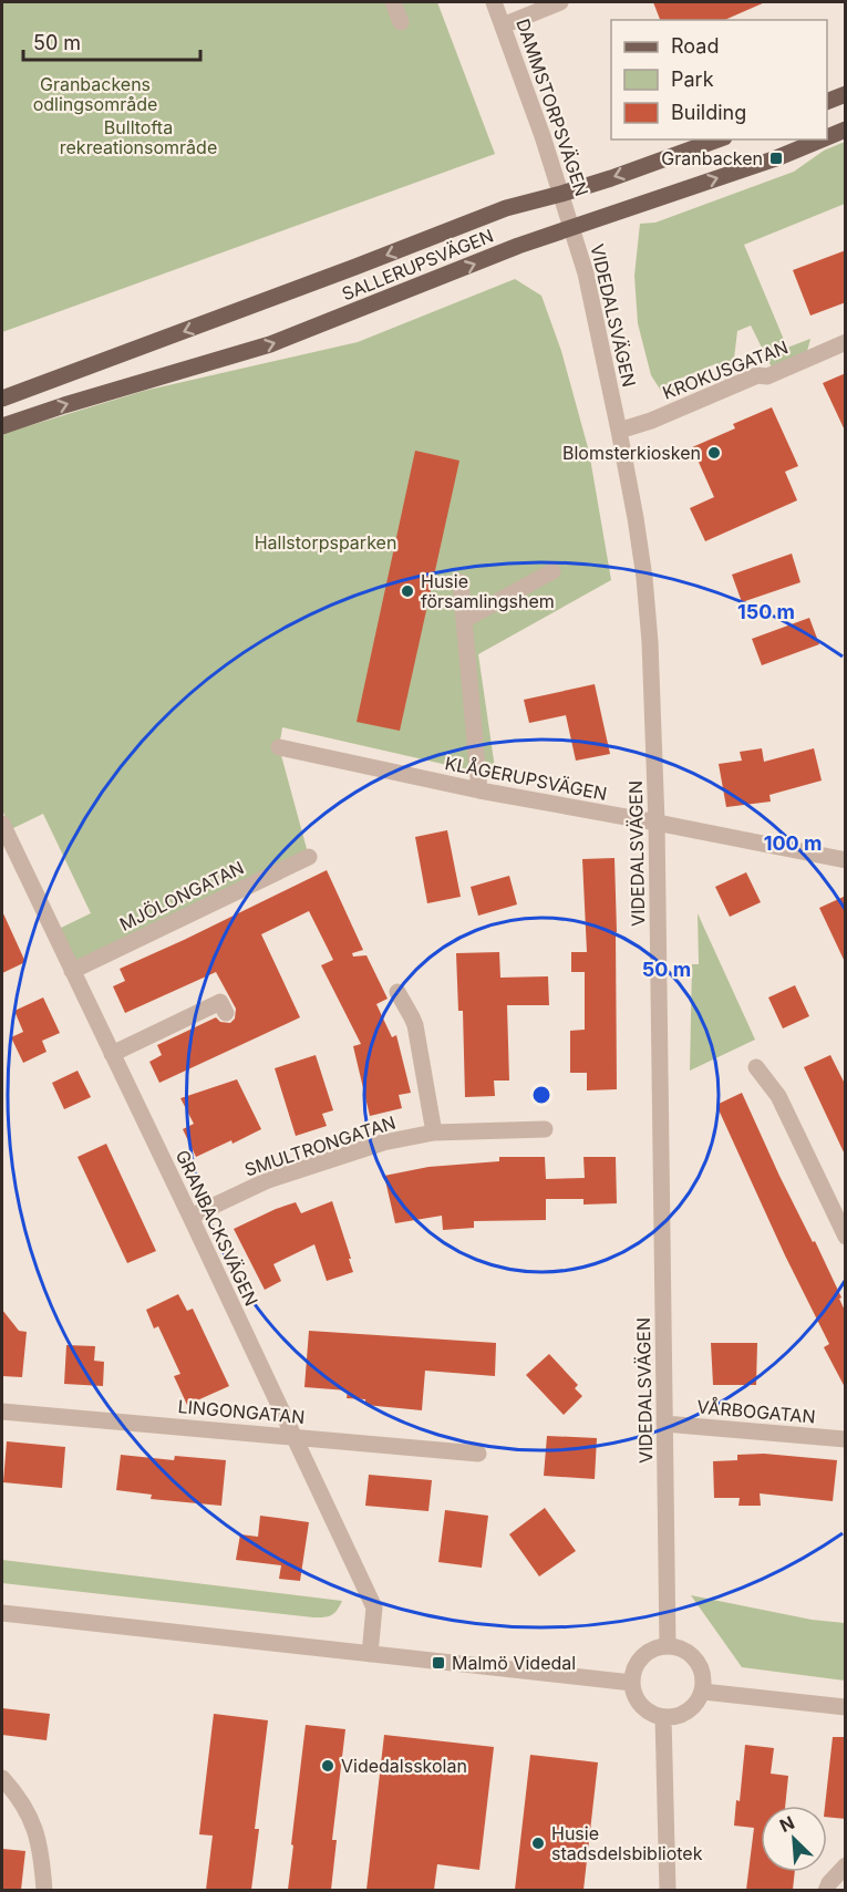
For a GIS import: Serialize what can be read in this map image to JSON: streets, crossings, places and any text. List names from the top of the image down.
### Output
{
  "streets": {
    "main road": ["SALLERUPSVÄGEN"],
    "street": [
      "DAMMSTORPSVÄGEN",
      "VIDEDALSVÄGEN",
      "KROKUSGATAN",
      "KLÅGERUPSVÄGEN",
      "MJÖLONGATAN",
      "SMULTRONGATAN",
      "GRANBACKSVÄGEN",
      "LINGONGATAN",
      "VÅRBOGATAN"
    ]
  },
  "crossings": [
    ["DAMMSTORPSVÄGEN", "SALLERUPSVÄGEN"],
    ["DAMMSTORPSVÄGEN", "VIDEDALSVÄGEN"],
    ["SALLERUPSVÄGEN", "VIDEDALSVÄGEN"],
    ["VIDEDALSVÄGEN", "KROKUSGATAN"],
    ["VIDEDALSVÄGEN", "KLÅGERUPSVÄGEN"],
    ["VIDEDALSVÄGEN", "VÅRBOGATAN"],
    ["MJÖLONGATAN", "GRANBACKSVÄGEN"],
    ["SMULTRONGATAN", "GRANBACKSVÄGEN"],
    ["GRANBACKSVÄGEN", "LINGONGATAN"]
  ],
  "parks": ["Granbackens odlingsområde", "Bulltofta rekreationsområde", "Hallstorpsparken"],
  "places": {
    "transit": ["Granbacken", "Malmö Videdal"],
    "other": [
      "Blomsterkiosken",
      "Husie församlingshem",
      "Videdalsskolan",
      "Husie stadsdelsbibliotek"
    ]
  },
  "legend": ["Road", "Park", "Building"],
  "scale_bar": "50 m",
  "north": "top left",
  "rings": ["150 m", "100 m", "50 m"]
}
